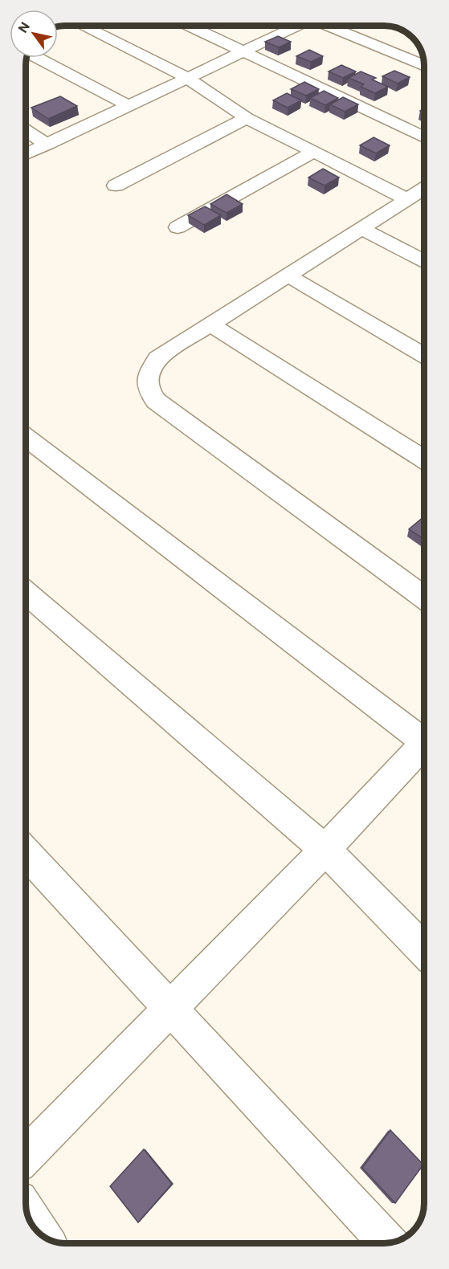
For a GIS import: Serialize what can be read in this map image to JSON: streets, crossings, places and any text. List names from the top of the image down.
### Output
{
  "north": "top left"
}
